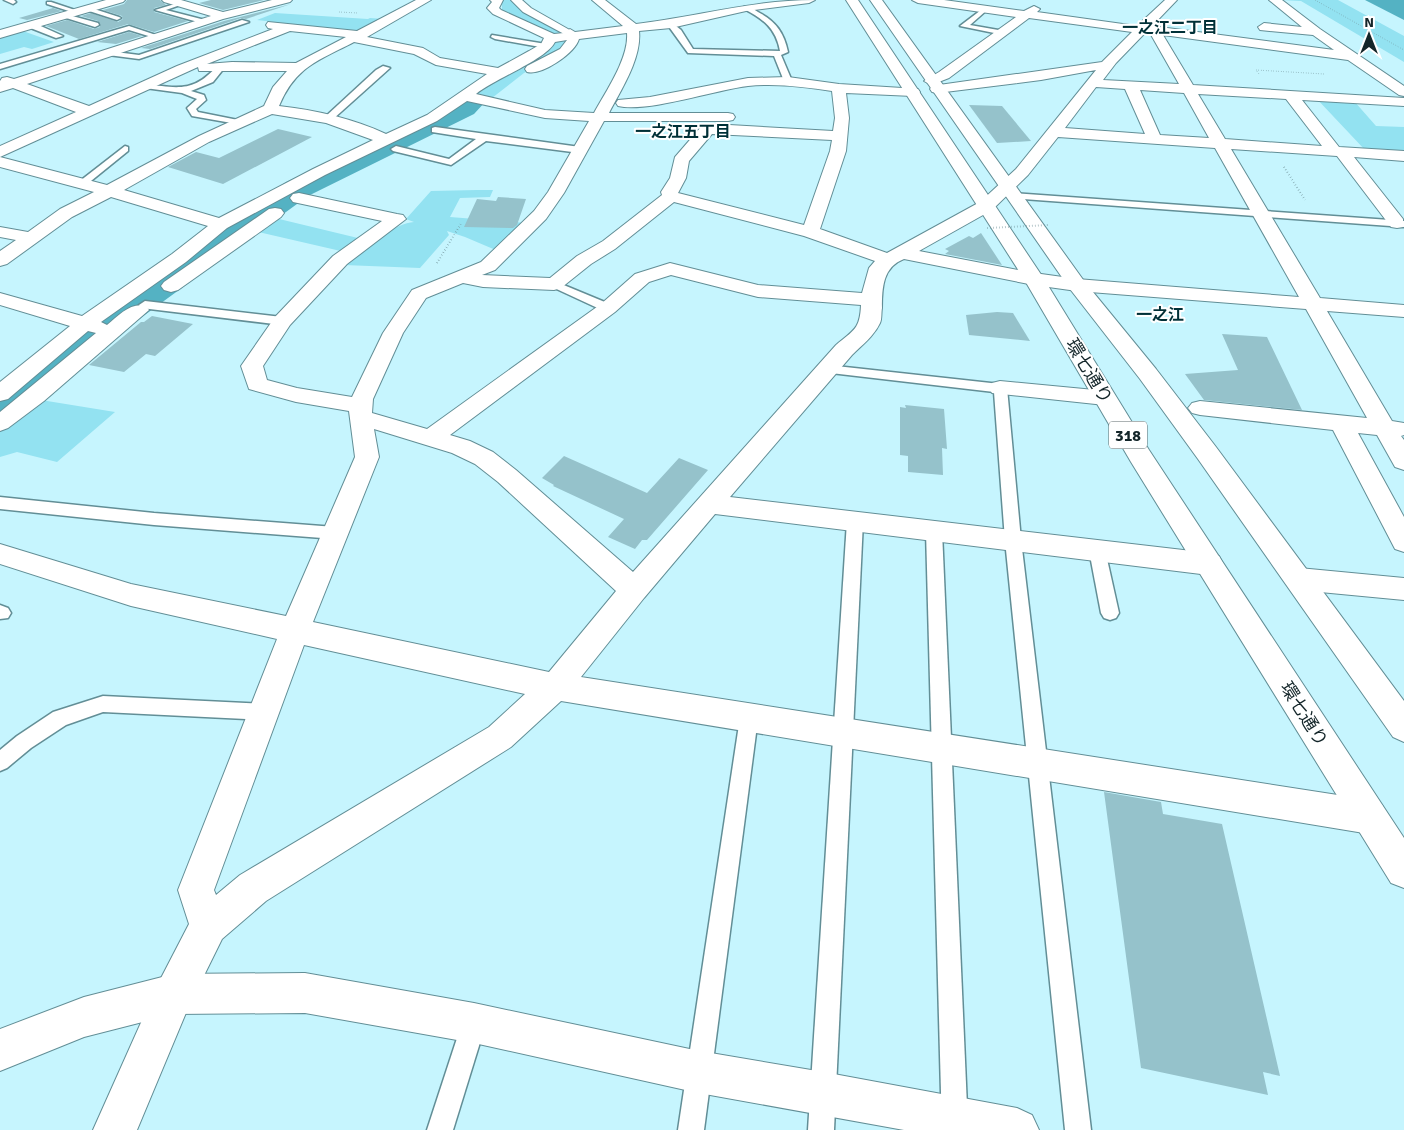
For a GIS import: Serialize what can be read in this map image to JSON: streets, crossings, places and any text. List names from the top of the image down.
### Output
{
  "streets": {
    "street": ["環七通り", "318"]
  },
  "districts": ["一之江二丁目", "一之江五丁目", "一之江"],
  "north": "top"
}
